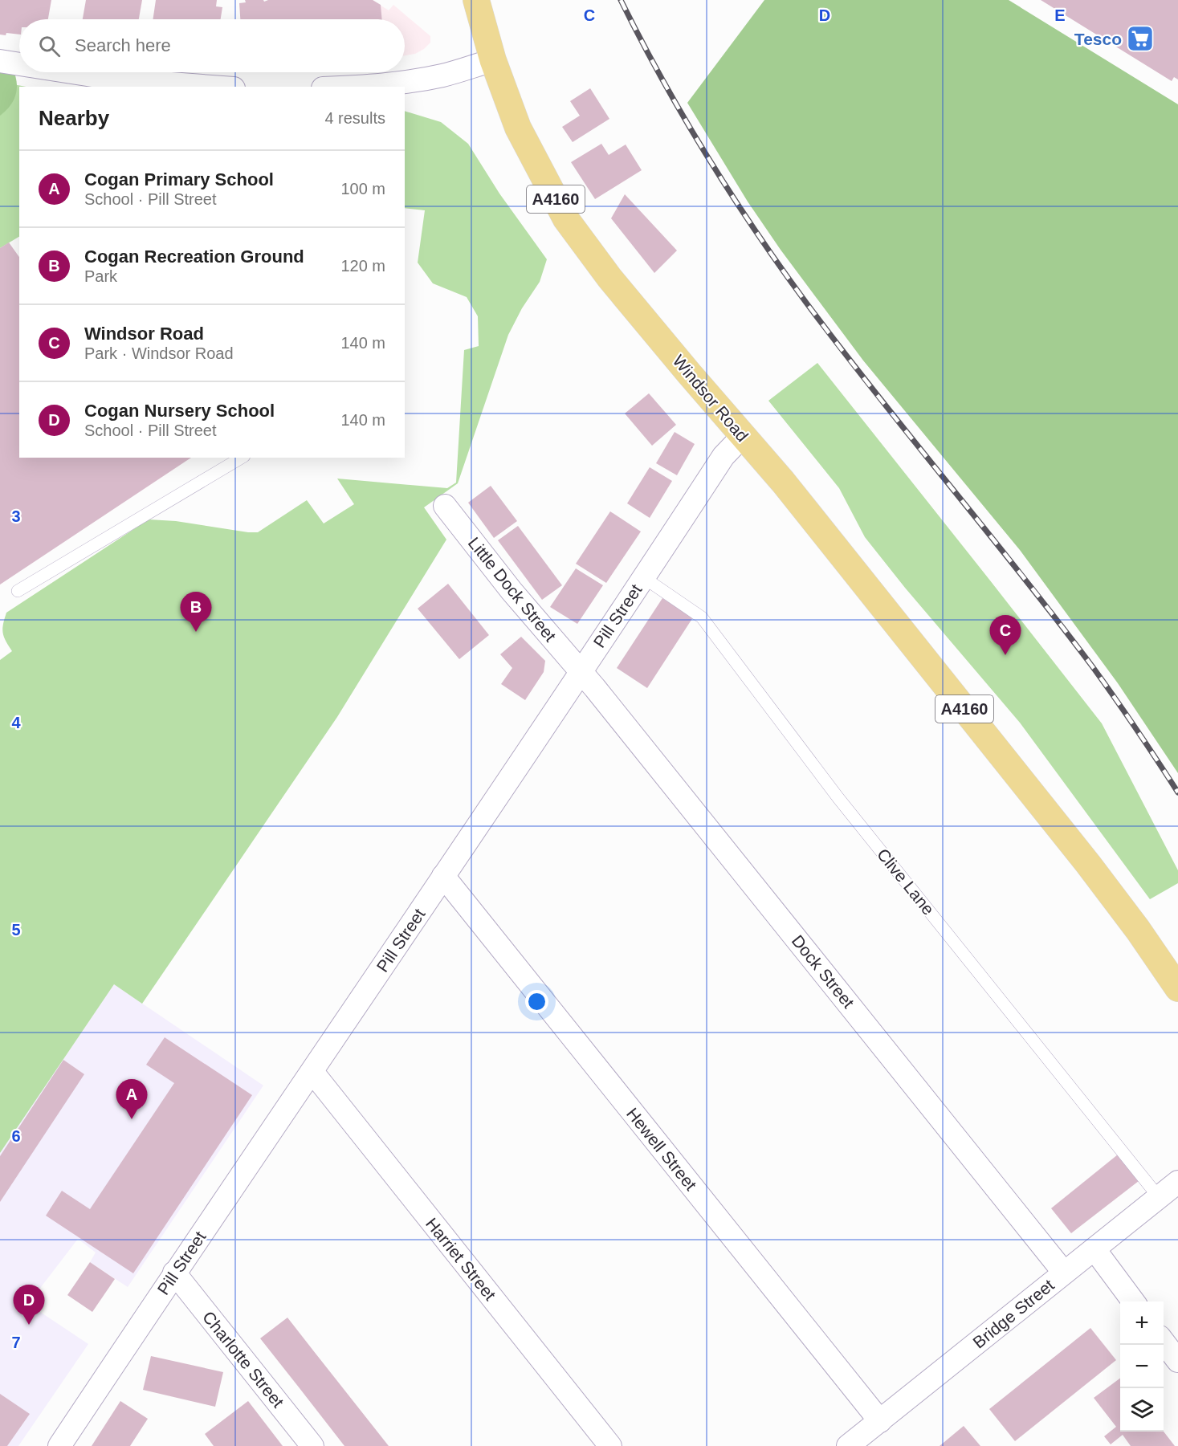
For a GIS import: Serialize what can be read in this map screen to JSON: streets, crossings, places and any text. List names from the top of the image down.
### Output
{
  "streets": {
    "main road": ["A4160", "Windsor Road"],
    "street": [
      "Little Dock Street",
      "Pill Street",
      "Dock Street",
      "Hewell Street",
      "Harriet Street",
      "Bridge Street",
      "Charlotte Street"
    ],
    "lane": ["Clive Lane"]
  },
  "crossings": [
    ["A4160", "Windsor Road"],
    ["Windsor Road", "Pill Street"],
    ["Little Dock Street", "Pill Street"],
    ["Little Dock Street", "Dock Street"],
    ["Pill Street", "Clive Lane"],
    ["Pill Street", "Dock Street"],
    ["Pill Street", "Hewell Street"],
    ["Pill Street", "Harriet Street"],
    ["Pill Street", "Charlotte Street"],
    ["Clive Lane", "Bridge Street"],
    ["Dock Street", "Bridge Street"],
    ["Hewell Street", "Bridge Street"]
  ],
  "places": {
    "supermarket": ["Tesco"]
  },
  "page": {
    "search": "Search here",
    "heading": ["Nearby", "4 results"],
    "list": [
      {
        "mark": "A",
        "name": "Cogan Primary School",
        "note": "School · Pill Street",
        "value": "100 m"
      },
      {
        "mark": "B",
        "name": "Cogan Recreation Ground",
        "note": "Park",
        "value": "120 m"
      },
      {
        "mark": "C",
        "name": "Windsor Road",
        "note": "Park · Windsor Road",
        "value": "140 m"
      },
      {
        "mark": "D",
        "name": "Cogan Nursery School",
        "note": "School · Pill Street",
        "value": "140 m"
      }
    ],
    "pins": [
      "B",
      "C",
      "A",
      "D"
    ],
    "map_buttons": ["+", "−"]
  },
  "grid": {
    "columns": ["C", "D", "E"],
    "rows": [
      "3",
      "4",
      "5",
      "6",
      "7"
    ]
  }
}
